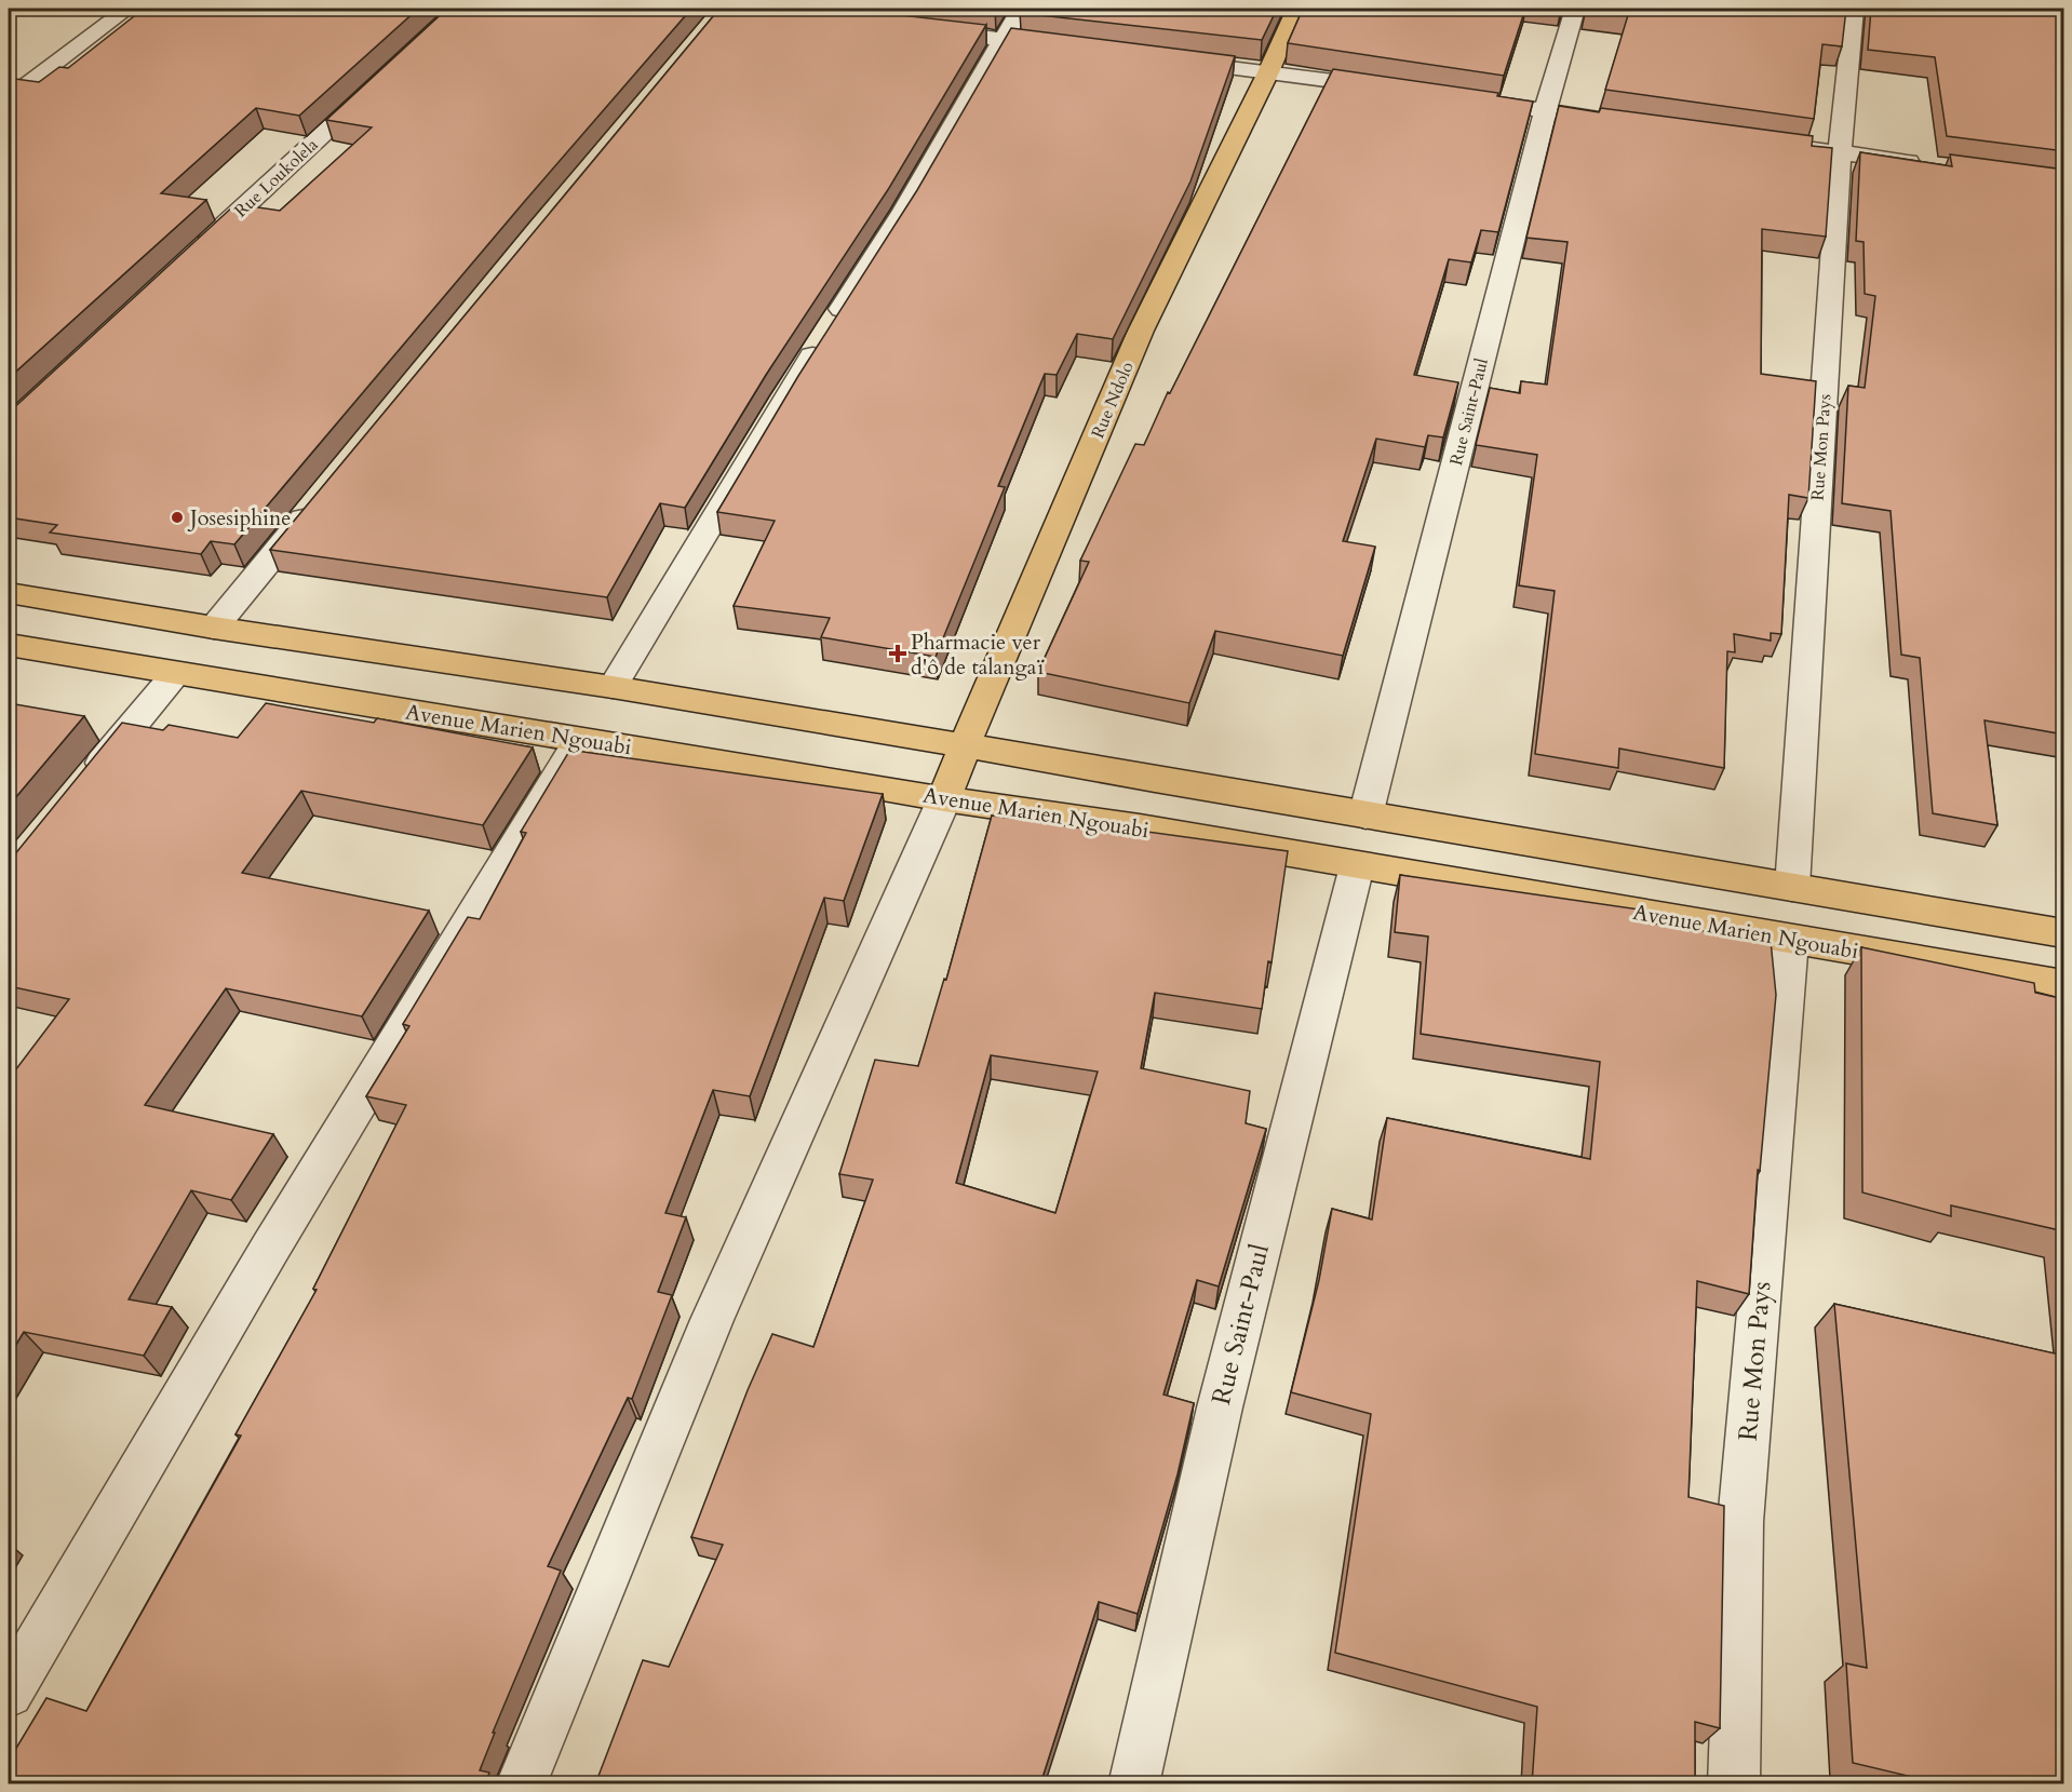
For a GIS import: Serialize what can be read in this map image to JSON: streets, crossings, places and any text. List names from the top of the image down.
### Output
{
  "streets": {
    "main road": ["Rue Ndolo", "Avenue Marien Ngouabi"],
    "street": ["Rue Loukolela", "Rue Saint-Paul", "Rue Mon Pays"]
  },
  "crossings": [
    ["Rue Ndolo", "Avenue Marien Ngouabi"],
    ["Rue Saint-Paul", "Avenue Marien Ngouabi"],
    ["Rue Mon Pays", "Avenue Marien Ngouabi"]
  ],
  "places": {
    "other": ["Josesiphine"],
    "health": ["Pharmacie ver d'ô de talangaï"]
  }
}
